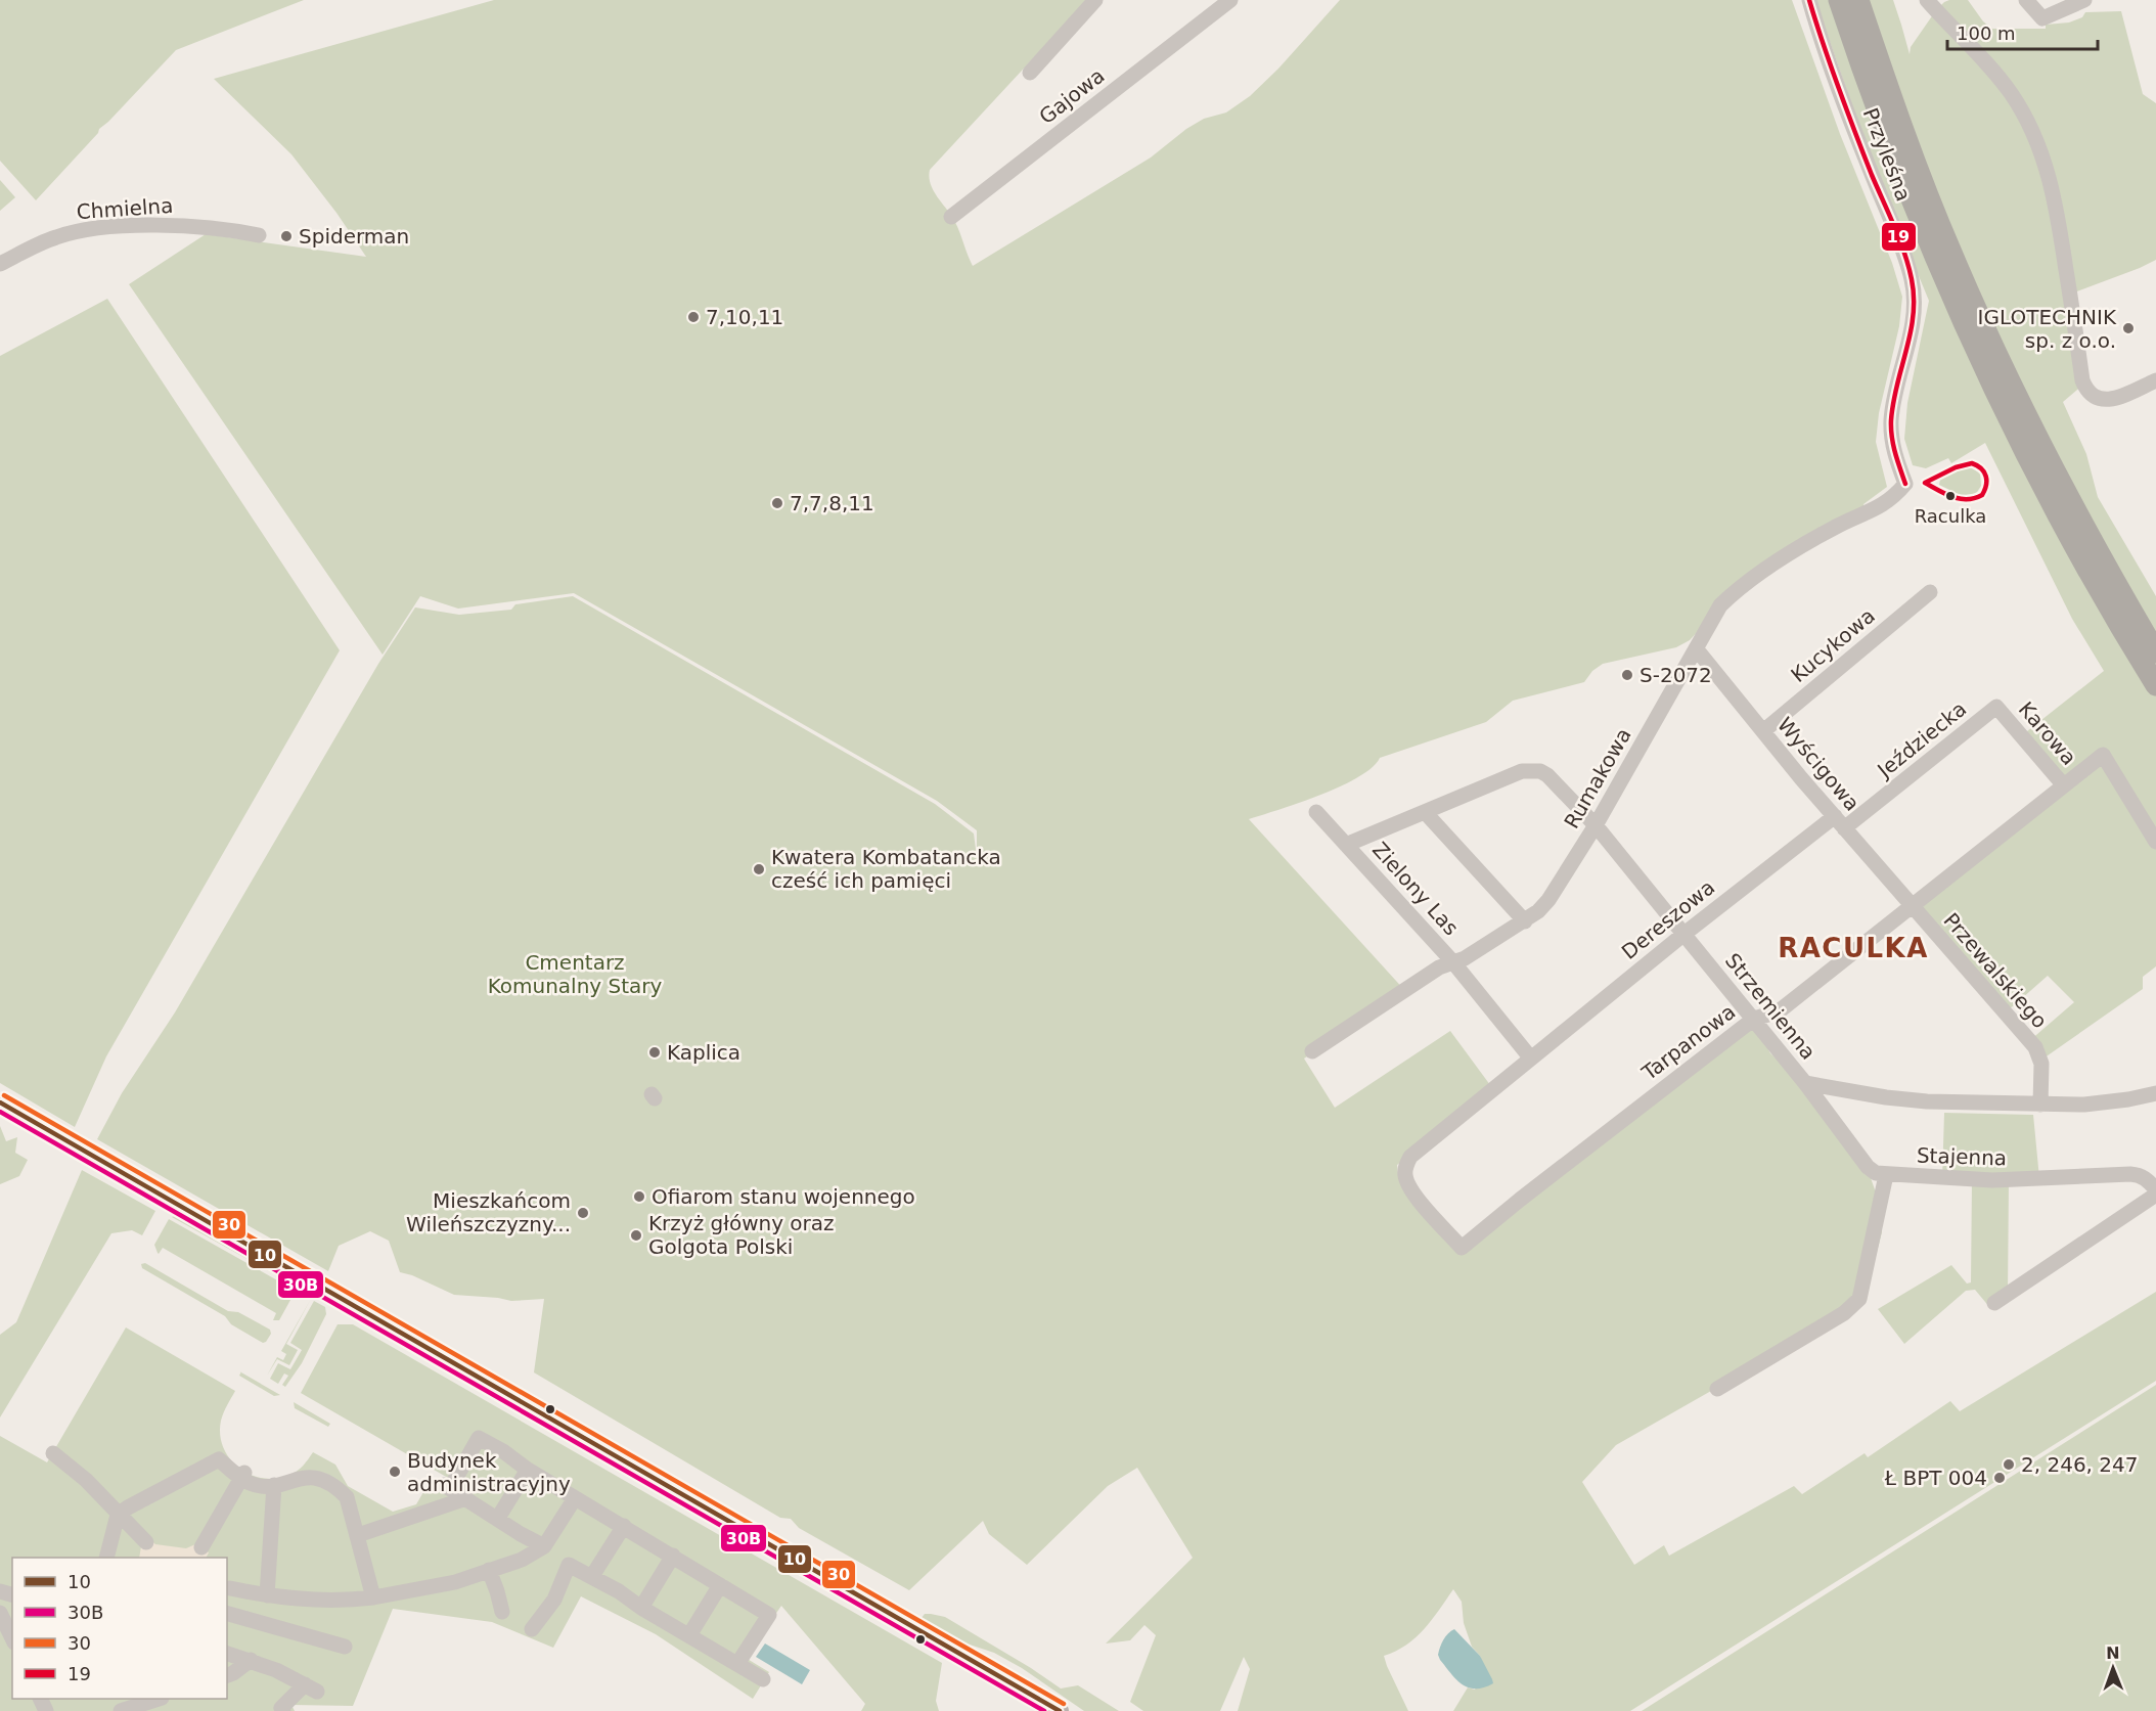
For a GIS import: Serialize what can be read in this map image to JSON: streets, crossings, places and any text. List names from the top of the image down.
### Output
{
  "streets": {
    "street": [
      "Gajowa",
      "Przyleśna",
      "Chmielna",
      "Kucykowa",
      "Karowa",
      "Jeździecka",
      "Wyścigowa",
      "Rumakowa",
      "Zielony Las",
      "Dereszowa",
      "Przewalskiego",
      "Strzemienna",
      "Tarpanowa",
      "Stajenna"
    ]
  },
  "crossings": [
    ["Przyleśna", "Rumakowa"],
    ["Kucykowa", "Wyścigowa"],
    ["Karowa", "Jeździecka"],
    ["Karowa", "Tarpanowa"],
    ["Jeździecka", "Wyścigowa"],
    ["Wyścigowa", "Rumakowa"],
    ["Wyścigowa", "Dereszowa"],
    ["Wyścigowa", "Przewalskiego"],
    ["Wyścigowa", "Tarpanowa"],
    ["Rumakowa", "Zielony Las"],
    ["Rumakowa", "Strzemienna"],
    ["Zielony Las", "Strzemienna"],
    ["Dereszowa", "Strzemienna"],
    ["Dereszowa", "Tarpanowa"],
    ["Przewalskiego", "Strzemienna"],
    ["Przewalskiego", "Tarpanowa"],
    ["Strzemienna", "Tarpanowa"]
  ],
  "districts": ["RACULKA"],
  "parks": ["Cmentarz Komunalny Stary"],
  "places": [
    "Spiderman",
    "7,10,11",
    "IGLOTECHNIK sp. z o.o.",
    "Raculka",
    "7,7,8,11",
    "S-2072",
    "Kwatera Kombatancka cześć ich pamięci",
    "Kaplica",
    "Ofiarom stanu wojennego",
    "Mieszkańcom Wileńszczyzny...",
    "Krzyż główny oraz Golgota Polski",
    "2, 246, 247",
    "Budynek administracyjny",
    "Ł BPT 004"
  ],
  "lines": [
    "transit line 19",
    "transit line 30",
    "transit line 10",
    "transit line 30B"
  ],
  "legend": [
    "10",
    "30B",
    "30",
    "19"
  ],
  "scale_bar": "100 m",
  "north": "top"
}
